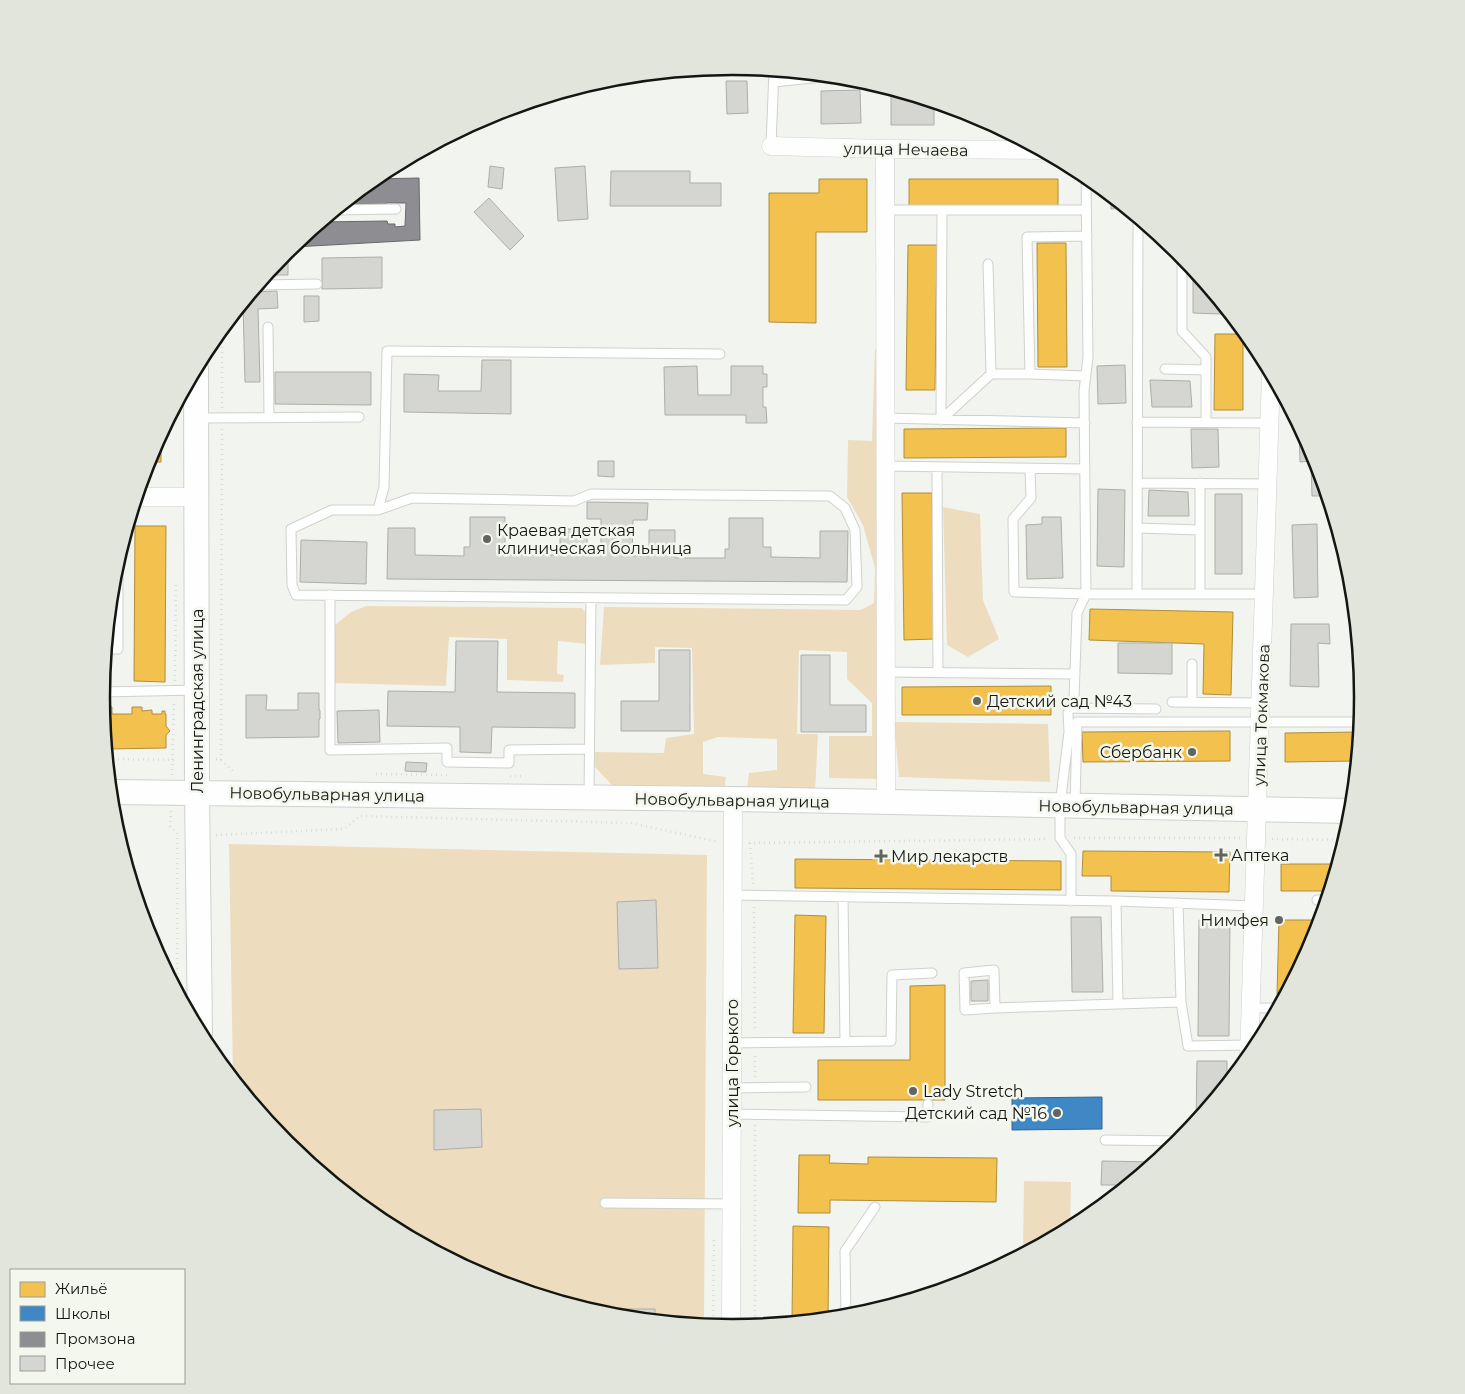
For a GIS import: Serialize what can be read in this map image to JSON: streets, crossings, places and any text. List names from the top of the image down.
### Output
{
  "streets": {
    "street": [
      "улица Нечаева",
      "Ленинградская улица",
      "улица Токмакова",
      "Новобульварная улица",
      "улица Горького"
    ]
  },
  "crossings": [
    ["Ленинградская улица", "Новобульварная улица"],
    ["улица Токмакова", "Новобульварная улица"],
    ["Новобульварная улица", "улица Горького"]
  ],
  "places": {
    "other": [
      "Краевая детская клиническая больница",
      "Детский сад №43",
      "Сбербанк",
      "Нимфея",
      "Lady Stretch",
      "Детский сад №16"
    ],
    "health": ["Аптека", "Мир лекарств"]
  },
  "legend": [
    "Жильё",
    "Школы",
    "Промзона",
    "Прочее"
  ]
}
